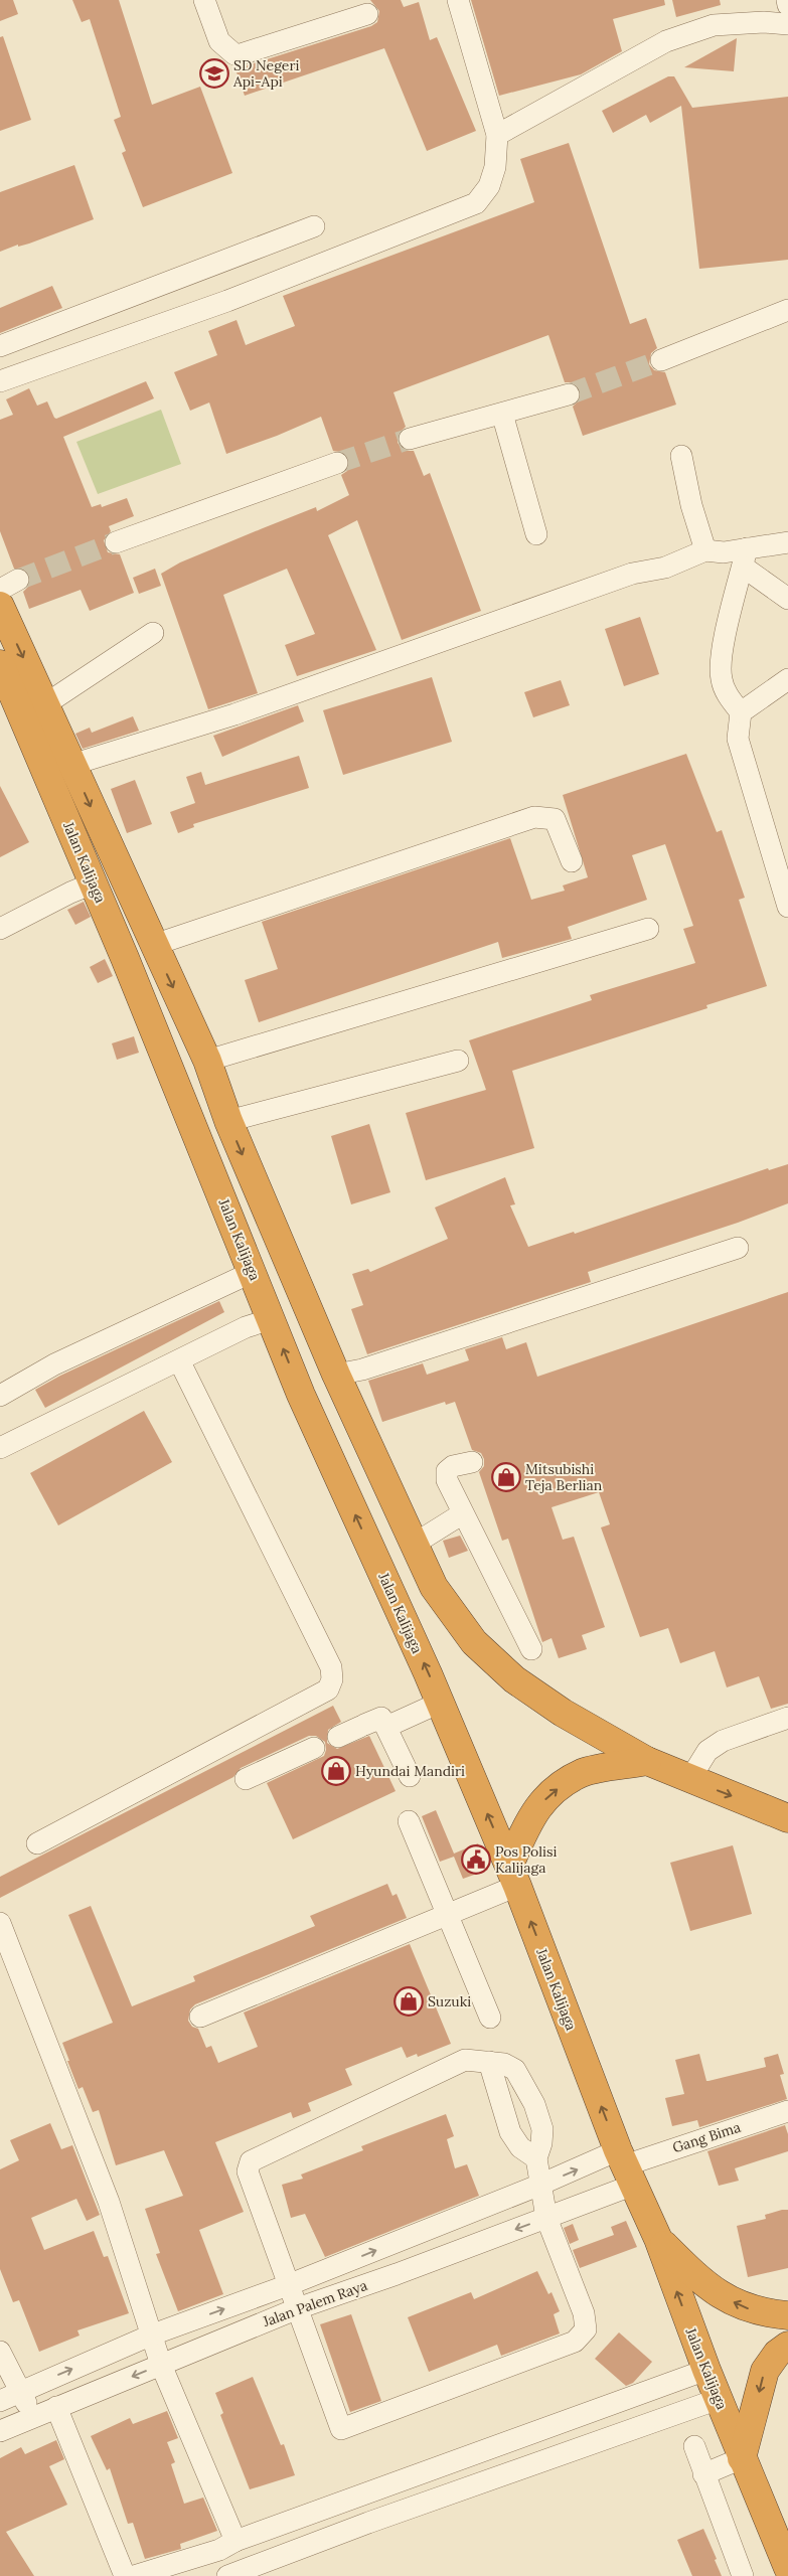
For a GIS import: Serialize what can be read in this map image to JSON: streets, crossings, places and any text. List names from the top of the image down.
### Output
{
  "streets": {
    "highway": ["Jalan Kalijaga"],
    "street": ["Gang Bima", "Jalan Palem Raya"]
  },
  "crossings": [
    ["Jalan Kalijaga", "Gang Bima"],
    ["Jalan Kalijaga", "Jalan Palem Raya"],
    ["Gang Bima", "Jalan Palem Raya"]
  ],
  "places": {
    "school or university": ["SD Negeri Api-Api"],
    "shop": ["Mitsubishi Teja Berlian", "Hyundai Mandiri", "Suzuki"],
    "public building": ["Pos Polisi Kalijaga"]
  }
}
